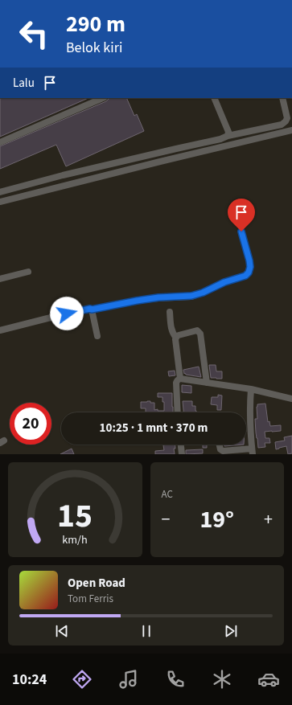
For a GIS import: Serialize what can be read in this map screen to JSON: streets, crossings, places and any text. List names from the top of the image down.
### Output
{
  "page": {
    "turn": ["290 m", "Belok kiri"],
    "then": "Lalu",
    "limit": "20",
    "trip": "10:25 · 1 mnt · 370 m",
    "tile": "AC",
    "heat": ["−", "19°", "+"],
    "song": ["Open Road", "Tom Ferris"],
    "tabs": "10:24",
    "gauge": ["15", "km/h"]
  }
}
